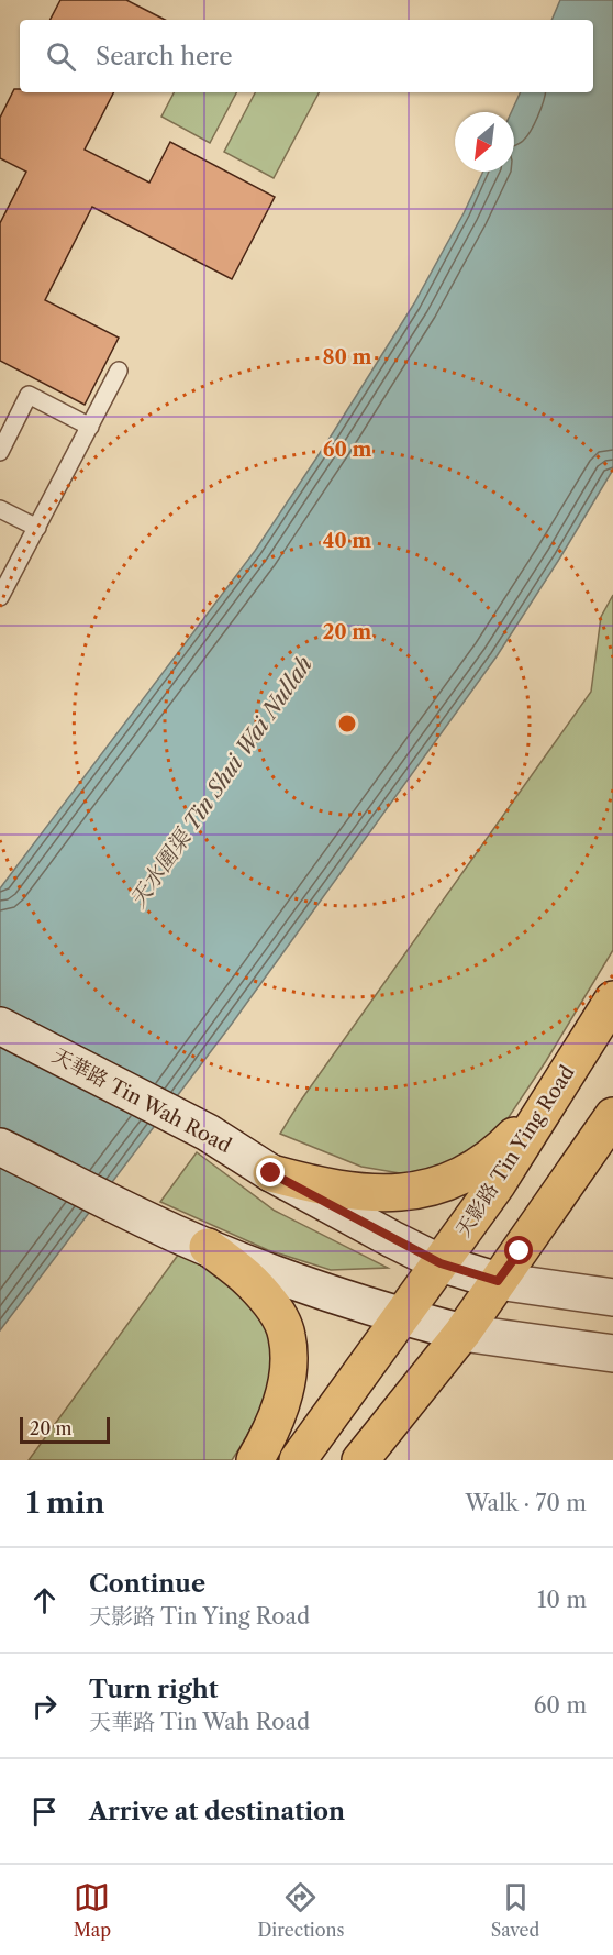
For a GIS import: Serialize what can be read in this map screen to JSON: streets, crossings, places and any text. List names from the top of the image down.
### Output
{
  "streets": {
    "main road": ["天華路 Tin Wah Road", "天影路 Tin Ying Road"]
  },
  "crossings": [
    ["天華路 Tin Wah Road", "天影路 Tin Ying Road"]
  ],
  "water": ["天水圍渠 Tin Shui Wai Nullah"],
  "scale_bar": "20 m",
  "north": "bottom left",
  "page": {
    "search": "Search here",
    "scale": "20 m",
    "heading": ["1 min", "Walk · 70 m"],
    "list": [
      ["Continue", "天影路 Tin Ying Road", "10 m"],
      ["Turn right", "天華路 Tin Wah Road", "60 m"],
      "Arrive at destination"
    ],
    "nav": ["Map", "Directions", "Saved"]
  },
  "rings": [
    "80 m",
    "60 m",
    "40 m",
    "20 m"
  ]
}
